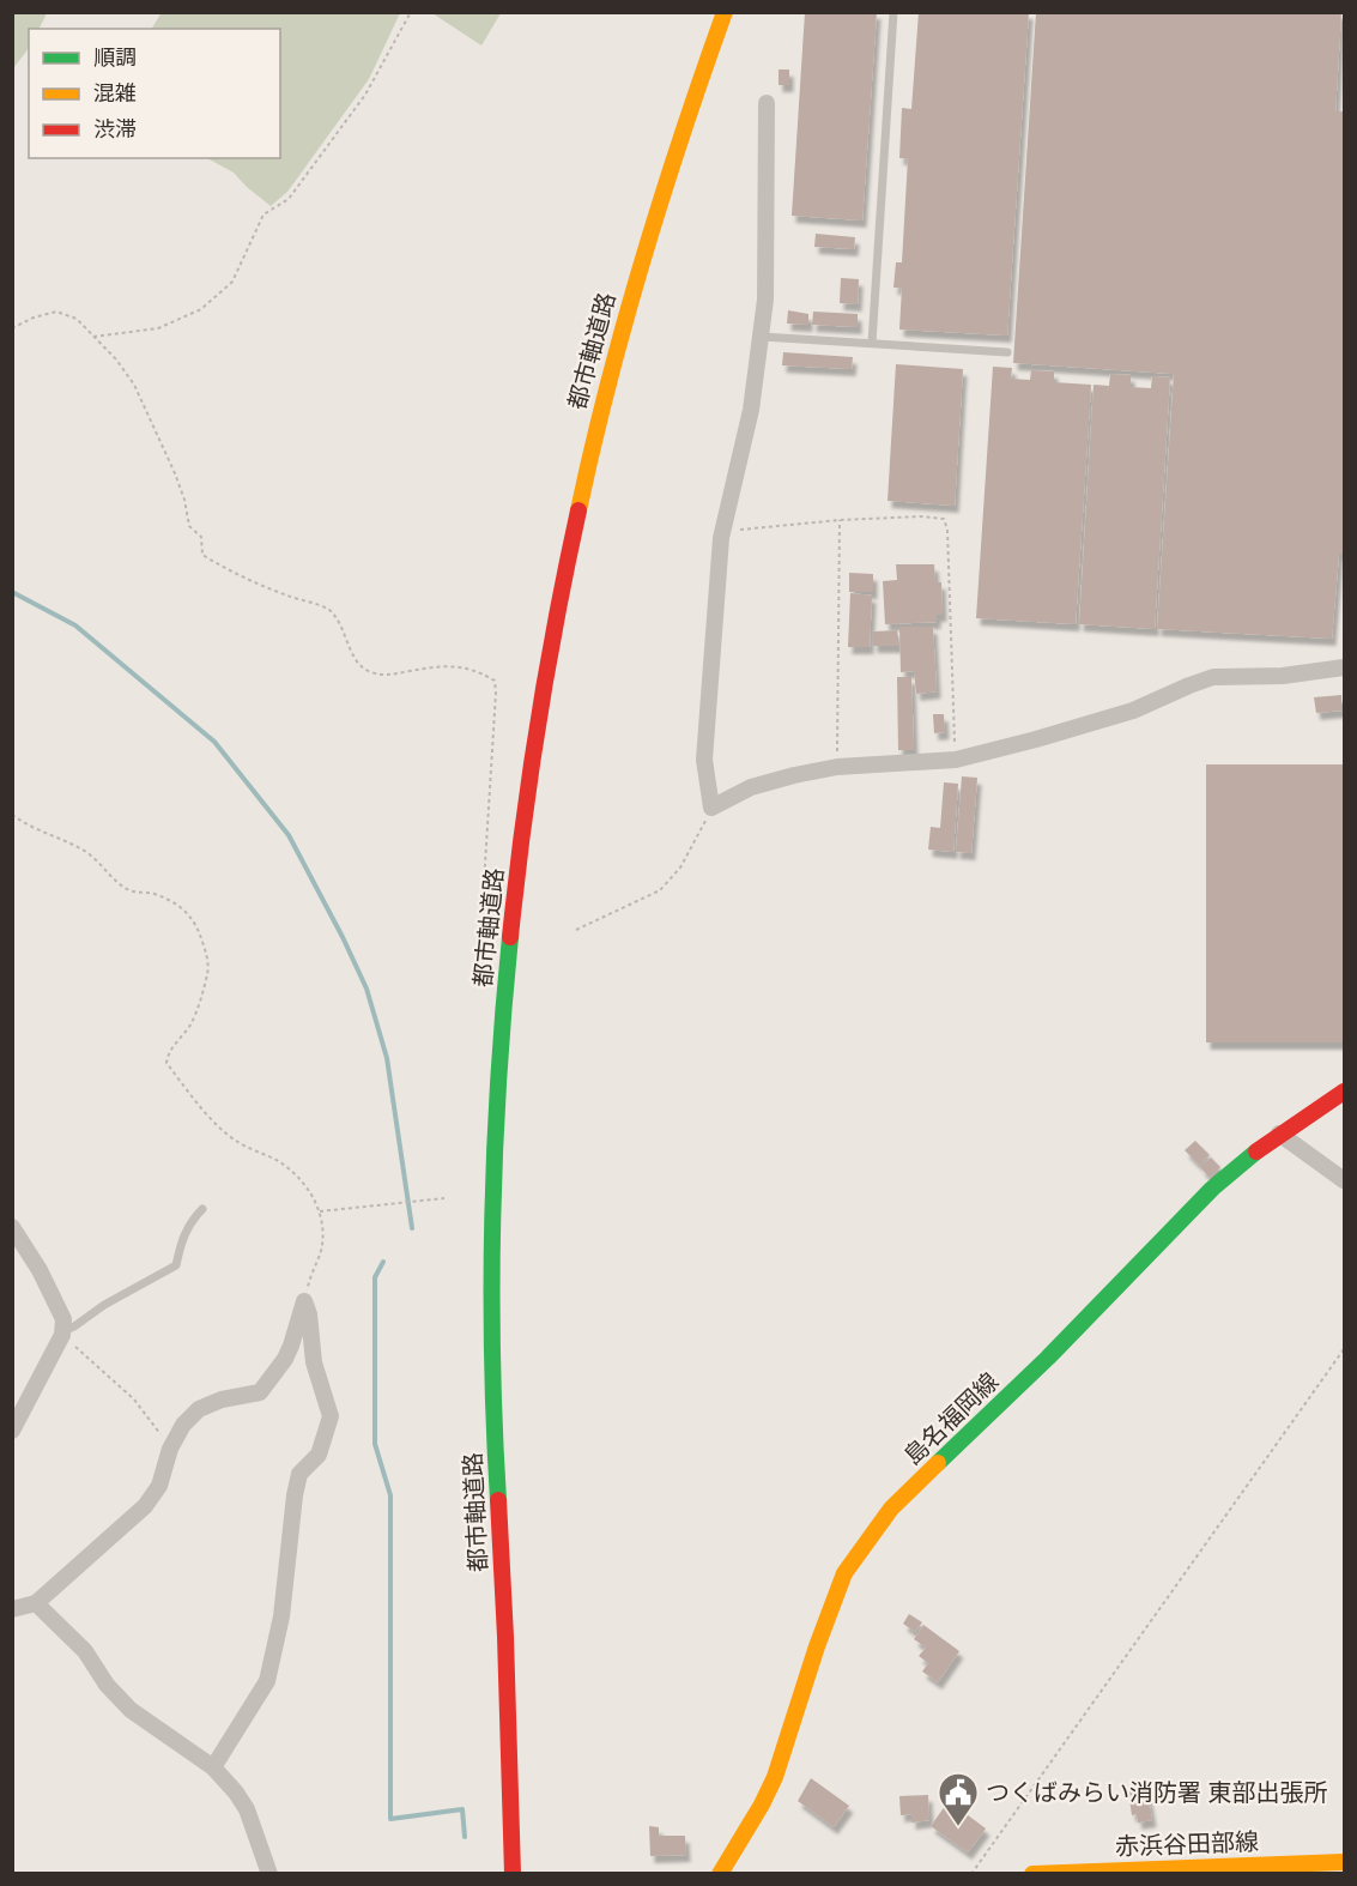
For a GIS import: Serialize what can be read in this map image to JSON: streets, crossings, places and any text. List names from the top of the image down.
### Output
{
  "streets": {
    "main road": ["都市軸道路", "島名福岡線", "赤浜谷田部線"]
  },
  "places": {
    "public building": ["つくばみらい消防署 東部出張所"]
  },
  "legend": ["順調", "混雑", "渋滞"]
}
